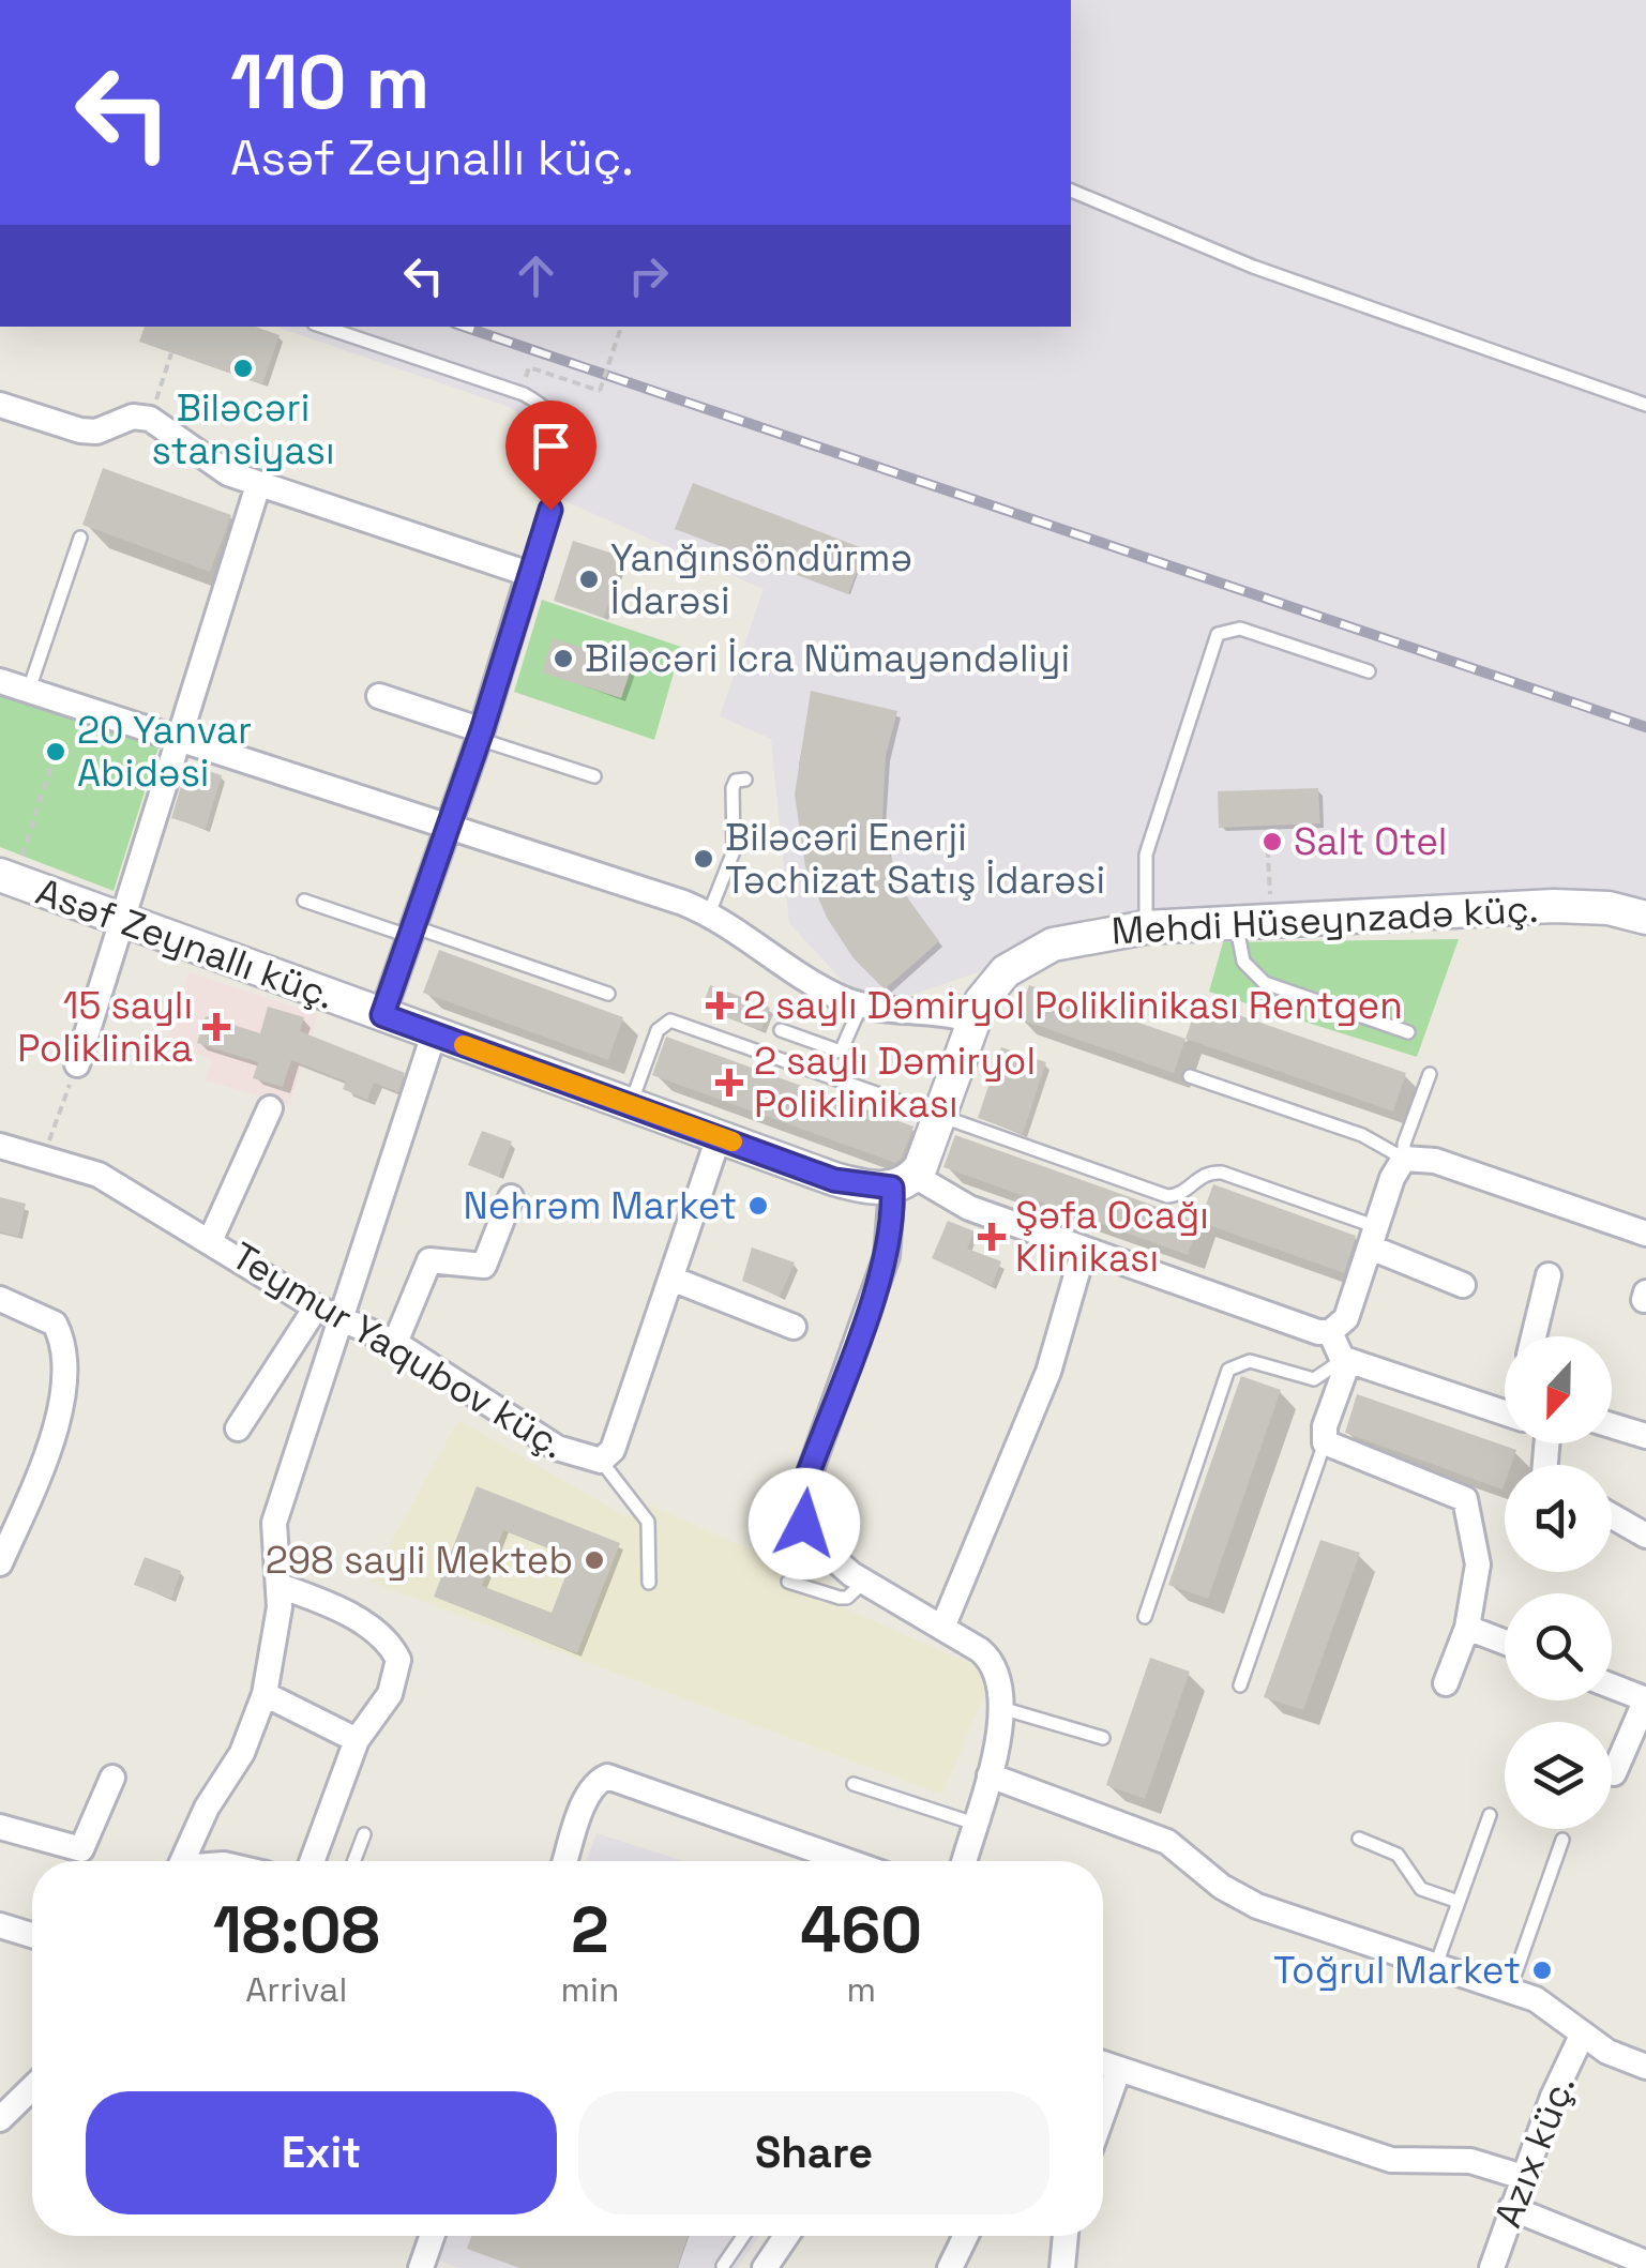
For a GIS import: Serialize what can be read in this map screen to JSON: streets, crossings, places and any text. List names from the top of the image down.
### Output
{
  "streets": {
    "main road": ["Mehdi Hüseynzadə küç.", "Asəf Zeynallı küç."],
    "street": ["Teymur Yaqubov küç.", "Azıx küç."]
  },
  "crossings": [
    ["Asəf Zeynallı küç.", "Teymur Yaqubov küç."]
  ],
  "places": {
    "other": [
      "Biləcəri stansiyası",
      "Yanğınsöndürmə İdarəsi",
      "Biləcəri İcra Nümayəndəliyi",
      "20 Yanvar Abidəsi",
      "Salt Otel",
      "Biləcəri Enerji Təchizat Satış İdarəsi",
      "Nehrəm Market",
      "298 sayli Mekteb",
      "Toğrul Market"
    ],
    "health": [
      "2 saylı Dəmiryol Poliklinikası Rentgen",
      "15 saylı Poliklinika",
      "2 saylı Dəmiryol Poliklinikası",
      "Şəfa Ocağı Klinikası"
    ]
  },
  "north": "bottom",
  "page": {
    "turn": ["110 m", "Asəf Zeynallı küç."],
    "eta": [
      "18:08",
      "Arrival",
      "2",
      "min",
      "460",
      "m"
    ],
    "buttons": ["Exit", "Share"]
  }
}
